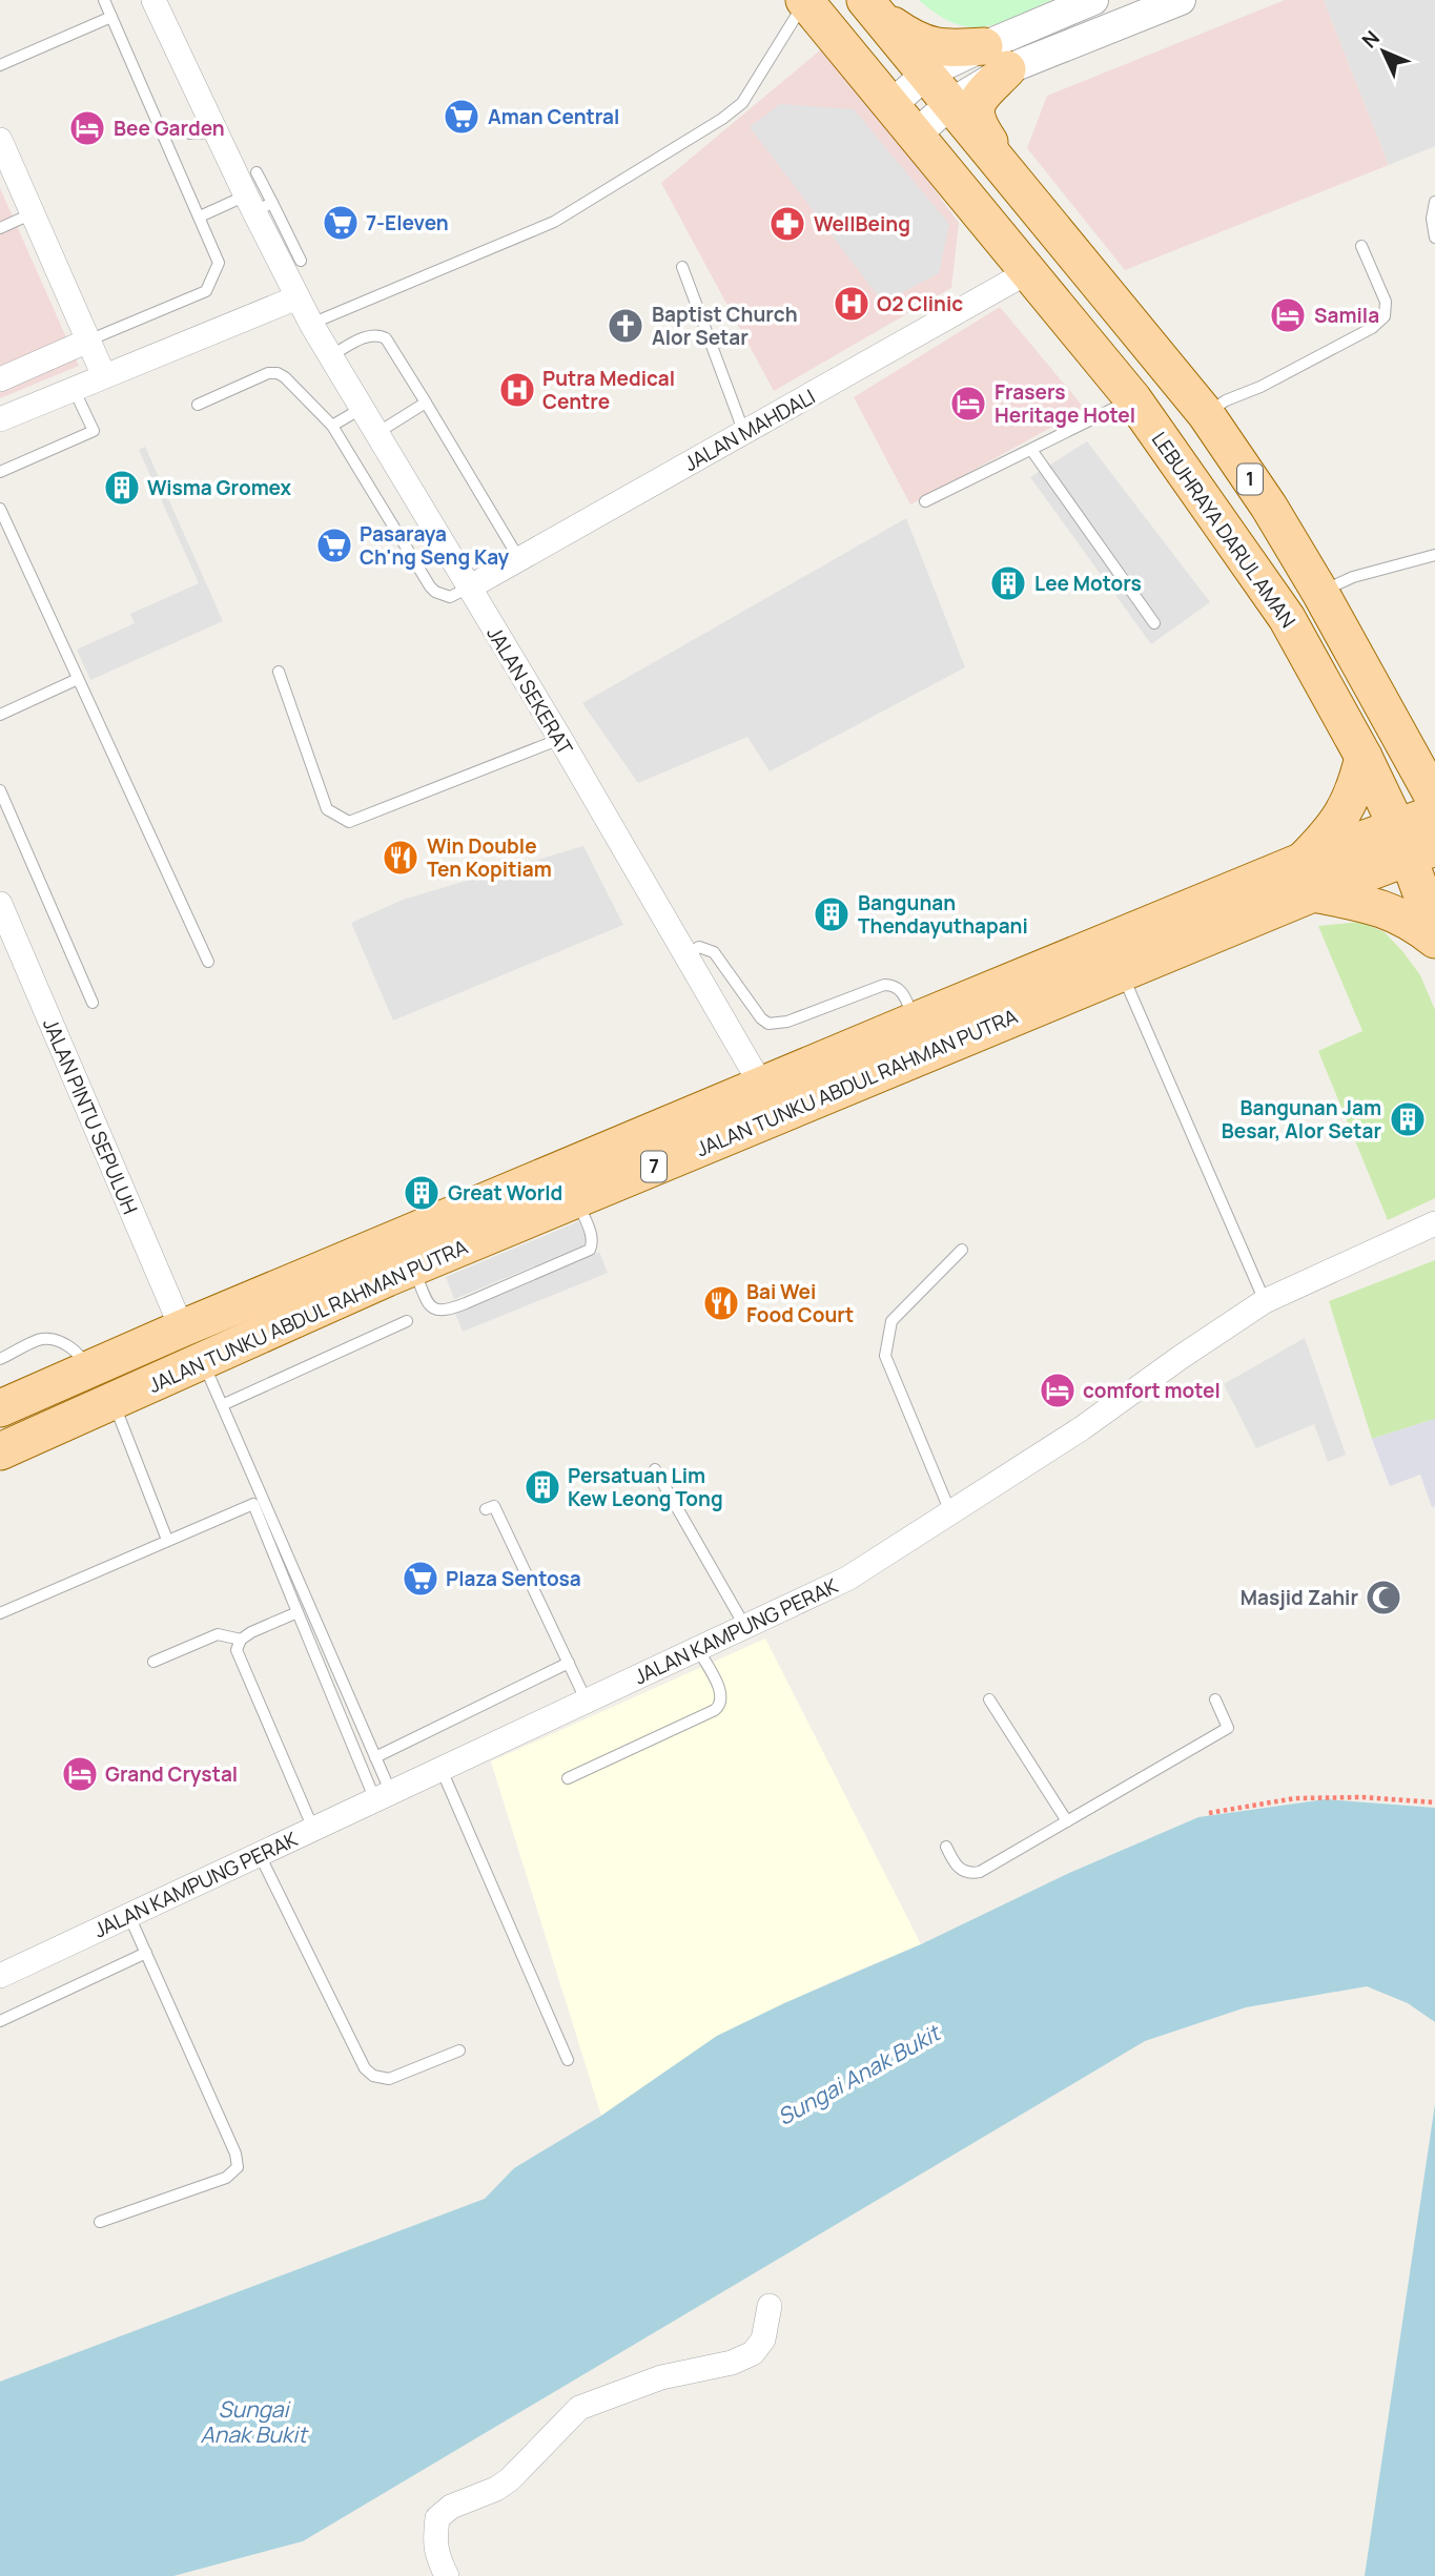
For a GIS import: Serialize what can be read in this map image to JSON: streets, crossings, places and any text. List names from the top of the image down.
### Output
{
  "streets": {
    "main road": [
      "1",
      "LEBUHRAYA DARUL AMAN",
      "JALAN TUNKU ABDUL RAHMAN PUTRA",
      "7"
    ],
    "street": [
      "JALAN MAHDALI",
      "JALAN SEKERAT",
      "JALAN PINTU SEPULUH",
      "JALAN KAMPUNG PERAK"
    ]
  },
  "crossings": [
    ["JALAN MAHDALI", "LEBUHRAYA DARUL AMAN"],
    ["JALAN MAHDALI", "JALAN SEKERAT"],
    ["LEBUHRAYA DARUL AMAN", "JALAN TUNKU ABDUL RAHMAN PUTRA"],
    ["JALAN SEKERAT", "JALAN TUNKU ABDUL RAHMAN PUTRA"],
    ["JALAN TUNKU ABDUL RAHMAN PUTRA", "JALAN PINTU SEPULUH"]
  ],
  "water": ["Sungai Anak Bukit"],
  "places": {
    "supermarket": [
      "Aman Central",
      "7-Eleven",
      "Pasaraya Ch'ng Seng Kay",
      "Plaza Sentosa"
    ],
    "hotel": [
      "Bee Garden",
      "Samila",
      "Frasers Heritage Hotel",
      "comfort motel",
      "Grand Crystal"
    ],
    "pharmacy": ["WellBeing"],
    "hospital": ["O2 Clinic", "Putra Medical Centre"],
    "church": ["Baptist Church Alor Setar"],
    "building": [
      "Wisma Gromex",
      "Lee Motors",
      "Bangunan Thendayuthapani",
      "Bangunan Jam Besar, Alor Setar",
      "Great World",
      "Persatuan Lim Kew Leong Tong"
    ],
    "restaurant": ["Win Double Ten Kopitiam", "Bai Wei Food Court"],
    "mosque": ["Masjid Zahir"]
  },
  "north": "top left"
}
